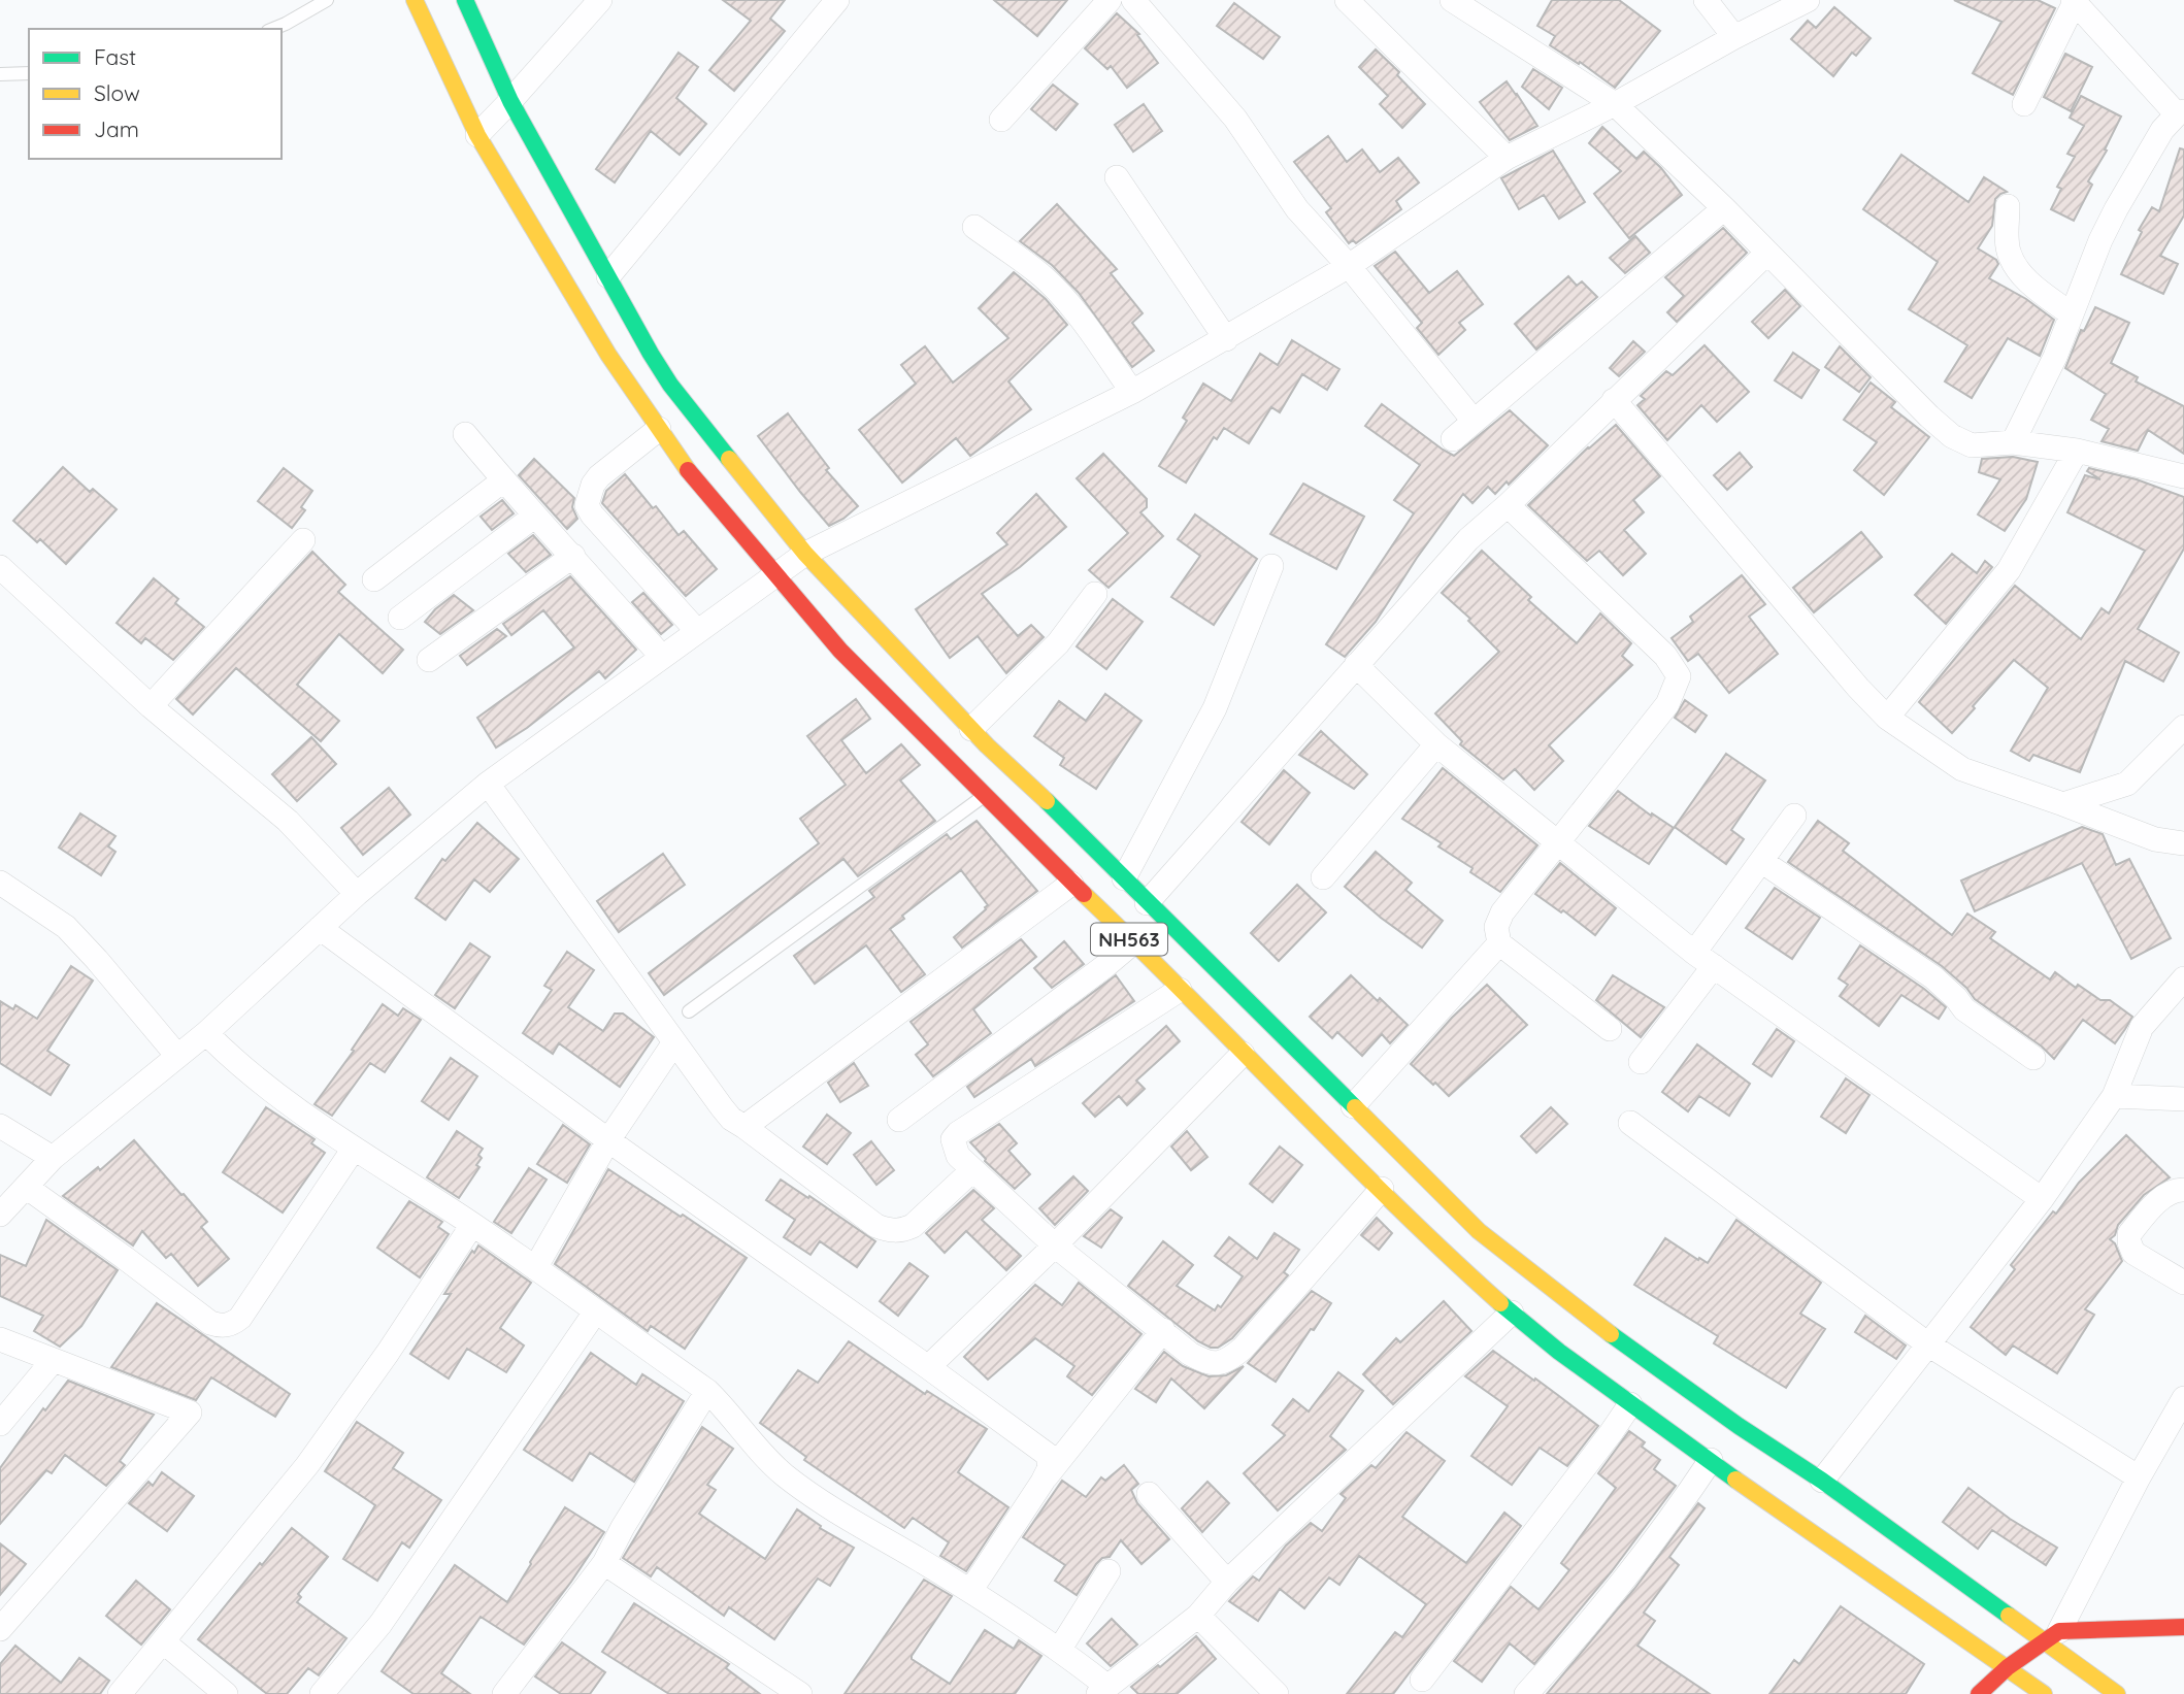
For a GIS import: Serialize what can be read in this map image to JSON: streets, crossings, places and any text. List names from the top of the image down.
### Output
{
  "streets": {
    "main road": ["NH563"]
  },
  "legend": ["Fast", "Slow", "Jam"]
}
